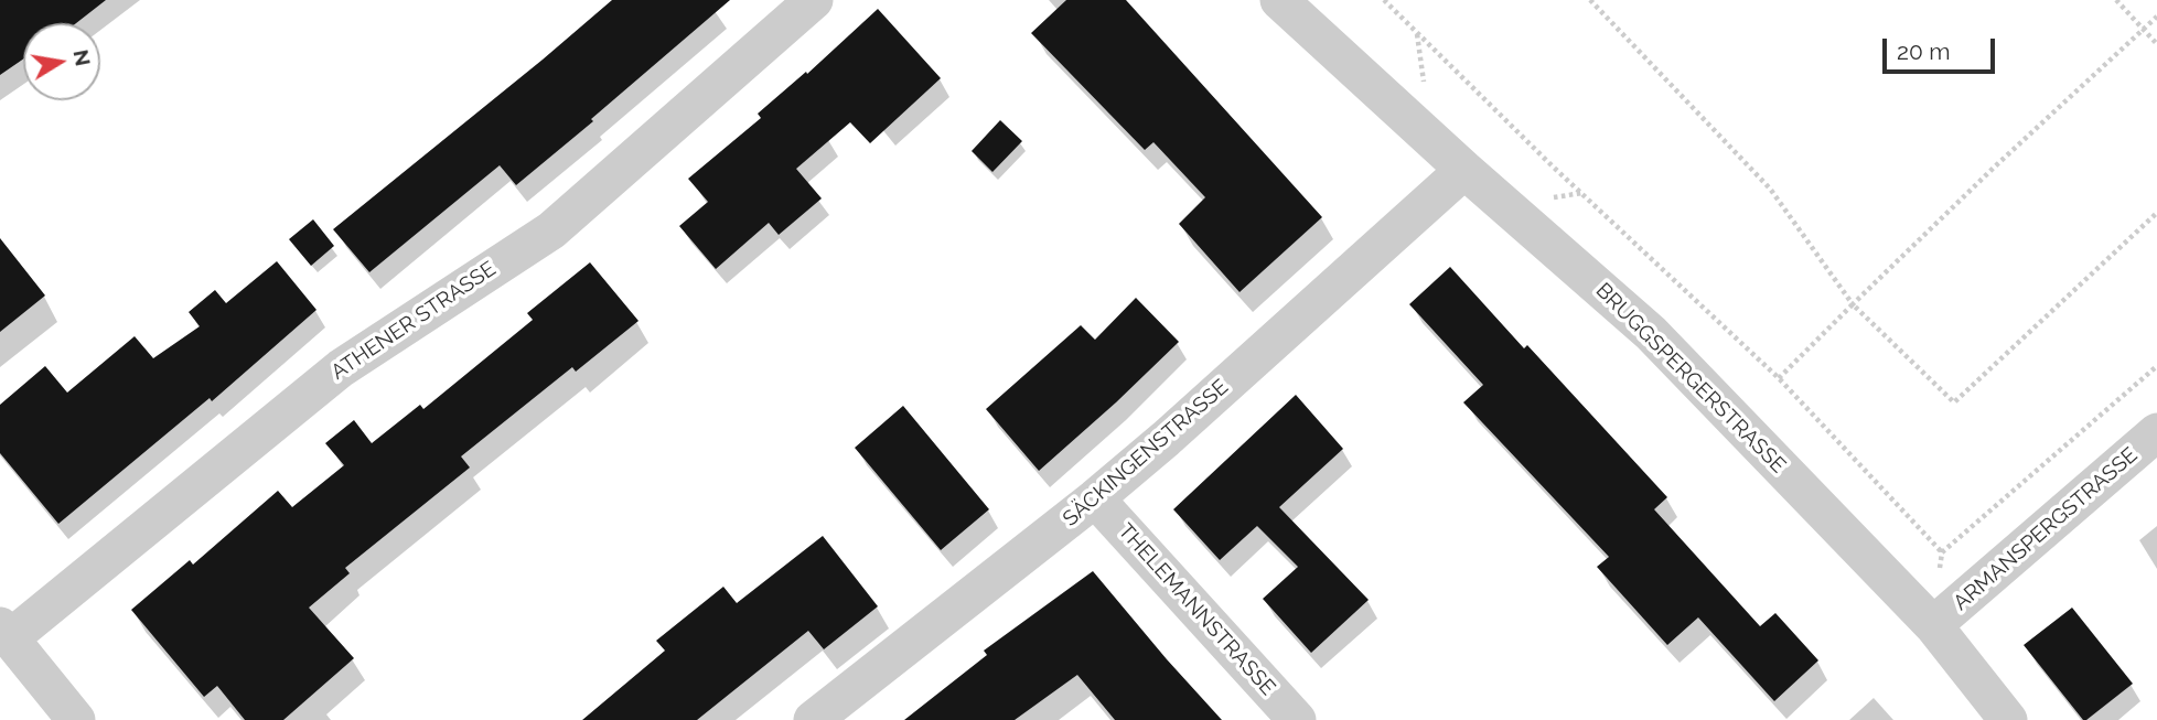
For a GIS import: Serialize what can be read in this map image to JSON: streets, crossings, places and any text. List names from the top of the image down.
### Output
{
  "streets": {
    "street": [
      "ATHENER STRASSE",
      "BRUGGSPERGERSTRASSE",
      "SÄCKINGENSTRASSE",
      "ARMANSPERGSTRASSE",
      "THELEMANNSTRASSE"
    ]
  },
  "crossings": [
    ["BRUGGSPERGERSTRASSE", "SÄCKINGENSTRASSE"],
    ["BRUGGSPERGERSTRASSE", "ARMANSPERGSTRASSE"],
    ["SÄCKINGENSTRASSE", "THELEMANNSTRASSE"]
  ],
  "scale_bar": "20 m",
  "north": "right"
}
